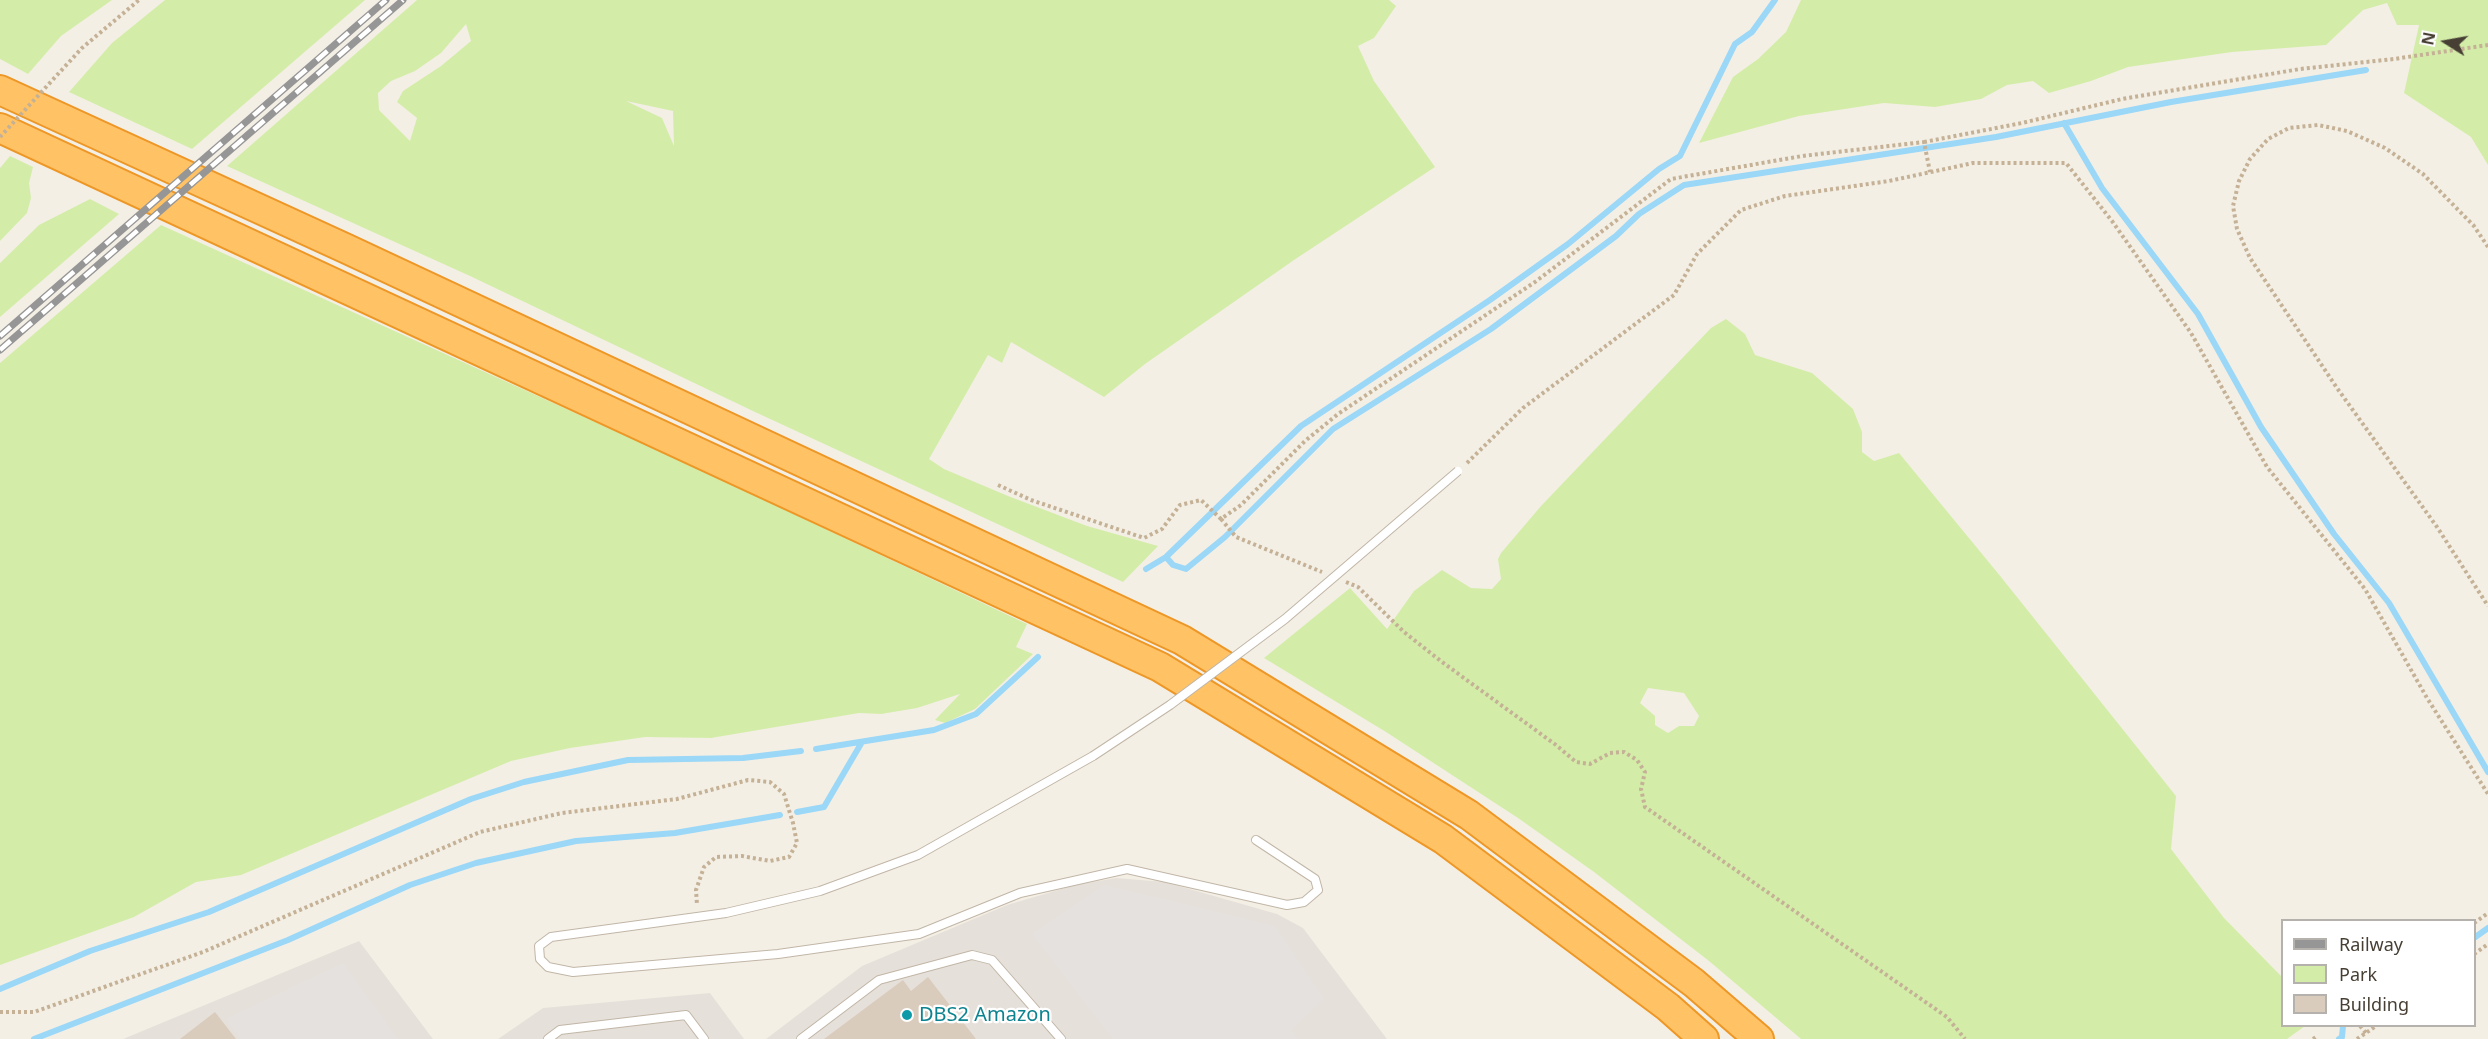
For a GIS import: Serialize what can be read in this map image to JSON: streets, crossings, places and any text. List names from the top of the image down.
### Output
{
  "places": ["DBS2 Amazon"],
  "legend": ["Railway", "Park", "Building"],
  "north": "left"
}
